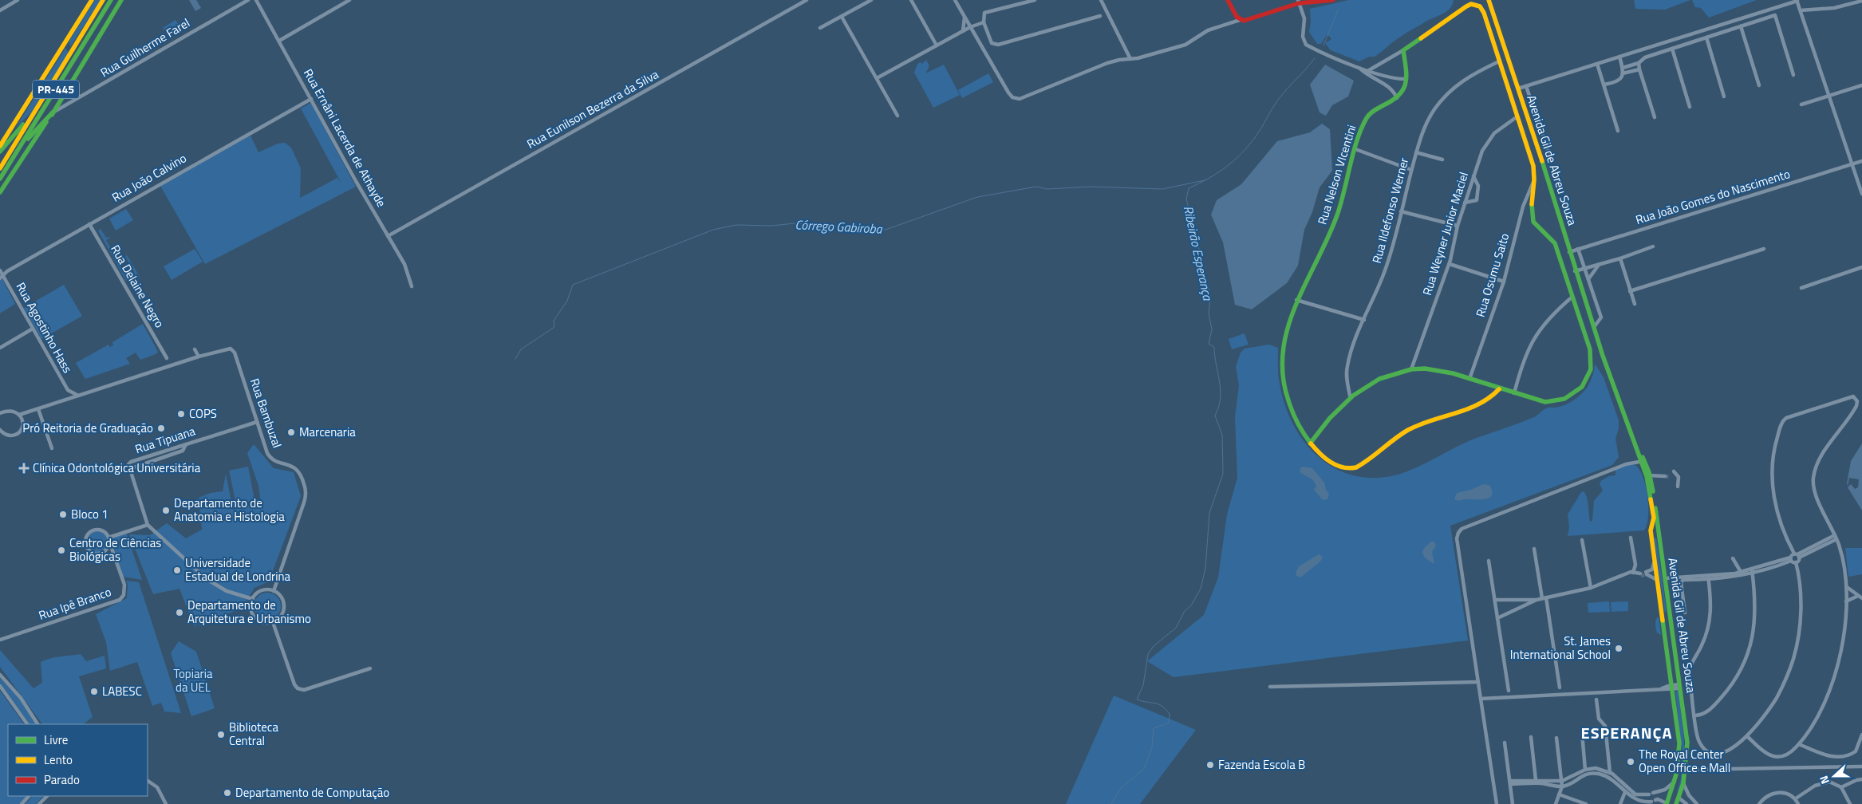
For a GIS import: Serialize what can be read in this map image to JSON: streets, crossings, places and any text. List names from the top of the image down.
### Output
{
  "streets": {
    "main road": ["PR-445", "Avenida Gil de Abreu Souza", "Rua Nelson VIcentini"],
    "street": [
      "Rua Guilherme Farel",
      "Rua Eunilson Bezerra da Silva",
      "Rua Ernâni Lacerda de Athayde",
      "Rua João Calvino",
      "Rua João Gomes do Nascimento",
      "Rua Ildefonso Werner",
      "Rua Weyner Junior Maciel",
      "Rua Osumu Saito",
      "Rua Delaine Negro",
      "Rua Agostinho Hass",
      "Rua Bambuzal",
      "Rua Tipuana",
      "Rua Ipê Branco"
    ]
  },
  "crossings": [
    ["Rua Guilherme Farel", "PR-445"],
    ["Rua Eunilson Bezerra da Silva", "Rua Ernâni Lacerda de Athayde"],
    ["Rua Ernâni Lacerda de Athayde", "Rua João Calvino"],
    ["Avenida Gil de Abreu Souza", "Rua João Gomes do Nascimento"],
    ["Rua João Calvino", "Rua Delaine Negro"],
    ["Rua João Calvino", "Rua Agostinho Hass"],
    ["Rua Agostinho Hass", "Rua Bambuzal"],
    ["Rua Bambuzal", "Rua Tipuana"]
  ],
  "districts": ["ESPERANÇA"],
  "water": ["Córrego Gabiroba", "Ribeirão Esperança"],
  "parks": ["Topiaria da UEL"],
  "places": {
    "other": [
      "COPS",
      "Pró Reitoria de Graduação",
      "Marcenaria",
      "Departamento de Anatomia e Histologia",
      "Bloco 1",
      "Centro de Ciências Biológicas",
      "Universidade Estadual de Londrina",
      "Departamento de Arquitetura e Urbanismo",
      "St. James International School",
      "LABESC",
      "Biblioteca Central",
      "The Royal Center Open Office e Mall",
      "Fazenda Escola B",
      "Departamento de Computação"
    ],
    "health": ["Clínica Odontológica Universitária"]
  },
  "legend": ["Livre", "Lento", "Parado"],
  "north": "left"
}
